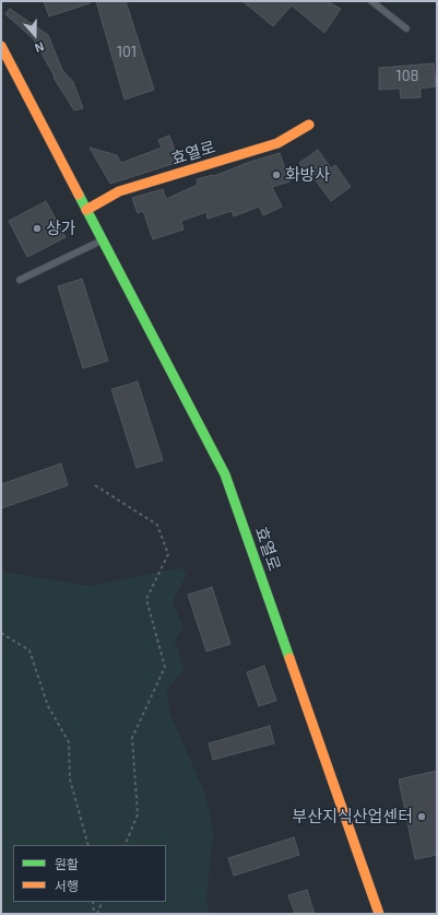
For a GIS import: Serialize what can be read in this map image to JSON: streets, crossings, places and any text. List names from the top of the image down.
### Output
{
  "streets": {
    "main road": ["효열로"]
  },
  "places": ["화방사", "상가", "부산지식산업센터"],
  "house_numbers": ["101", "108"],
  "legend": ["원활", "서행"],
  "north": "bottom"
}
